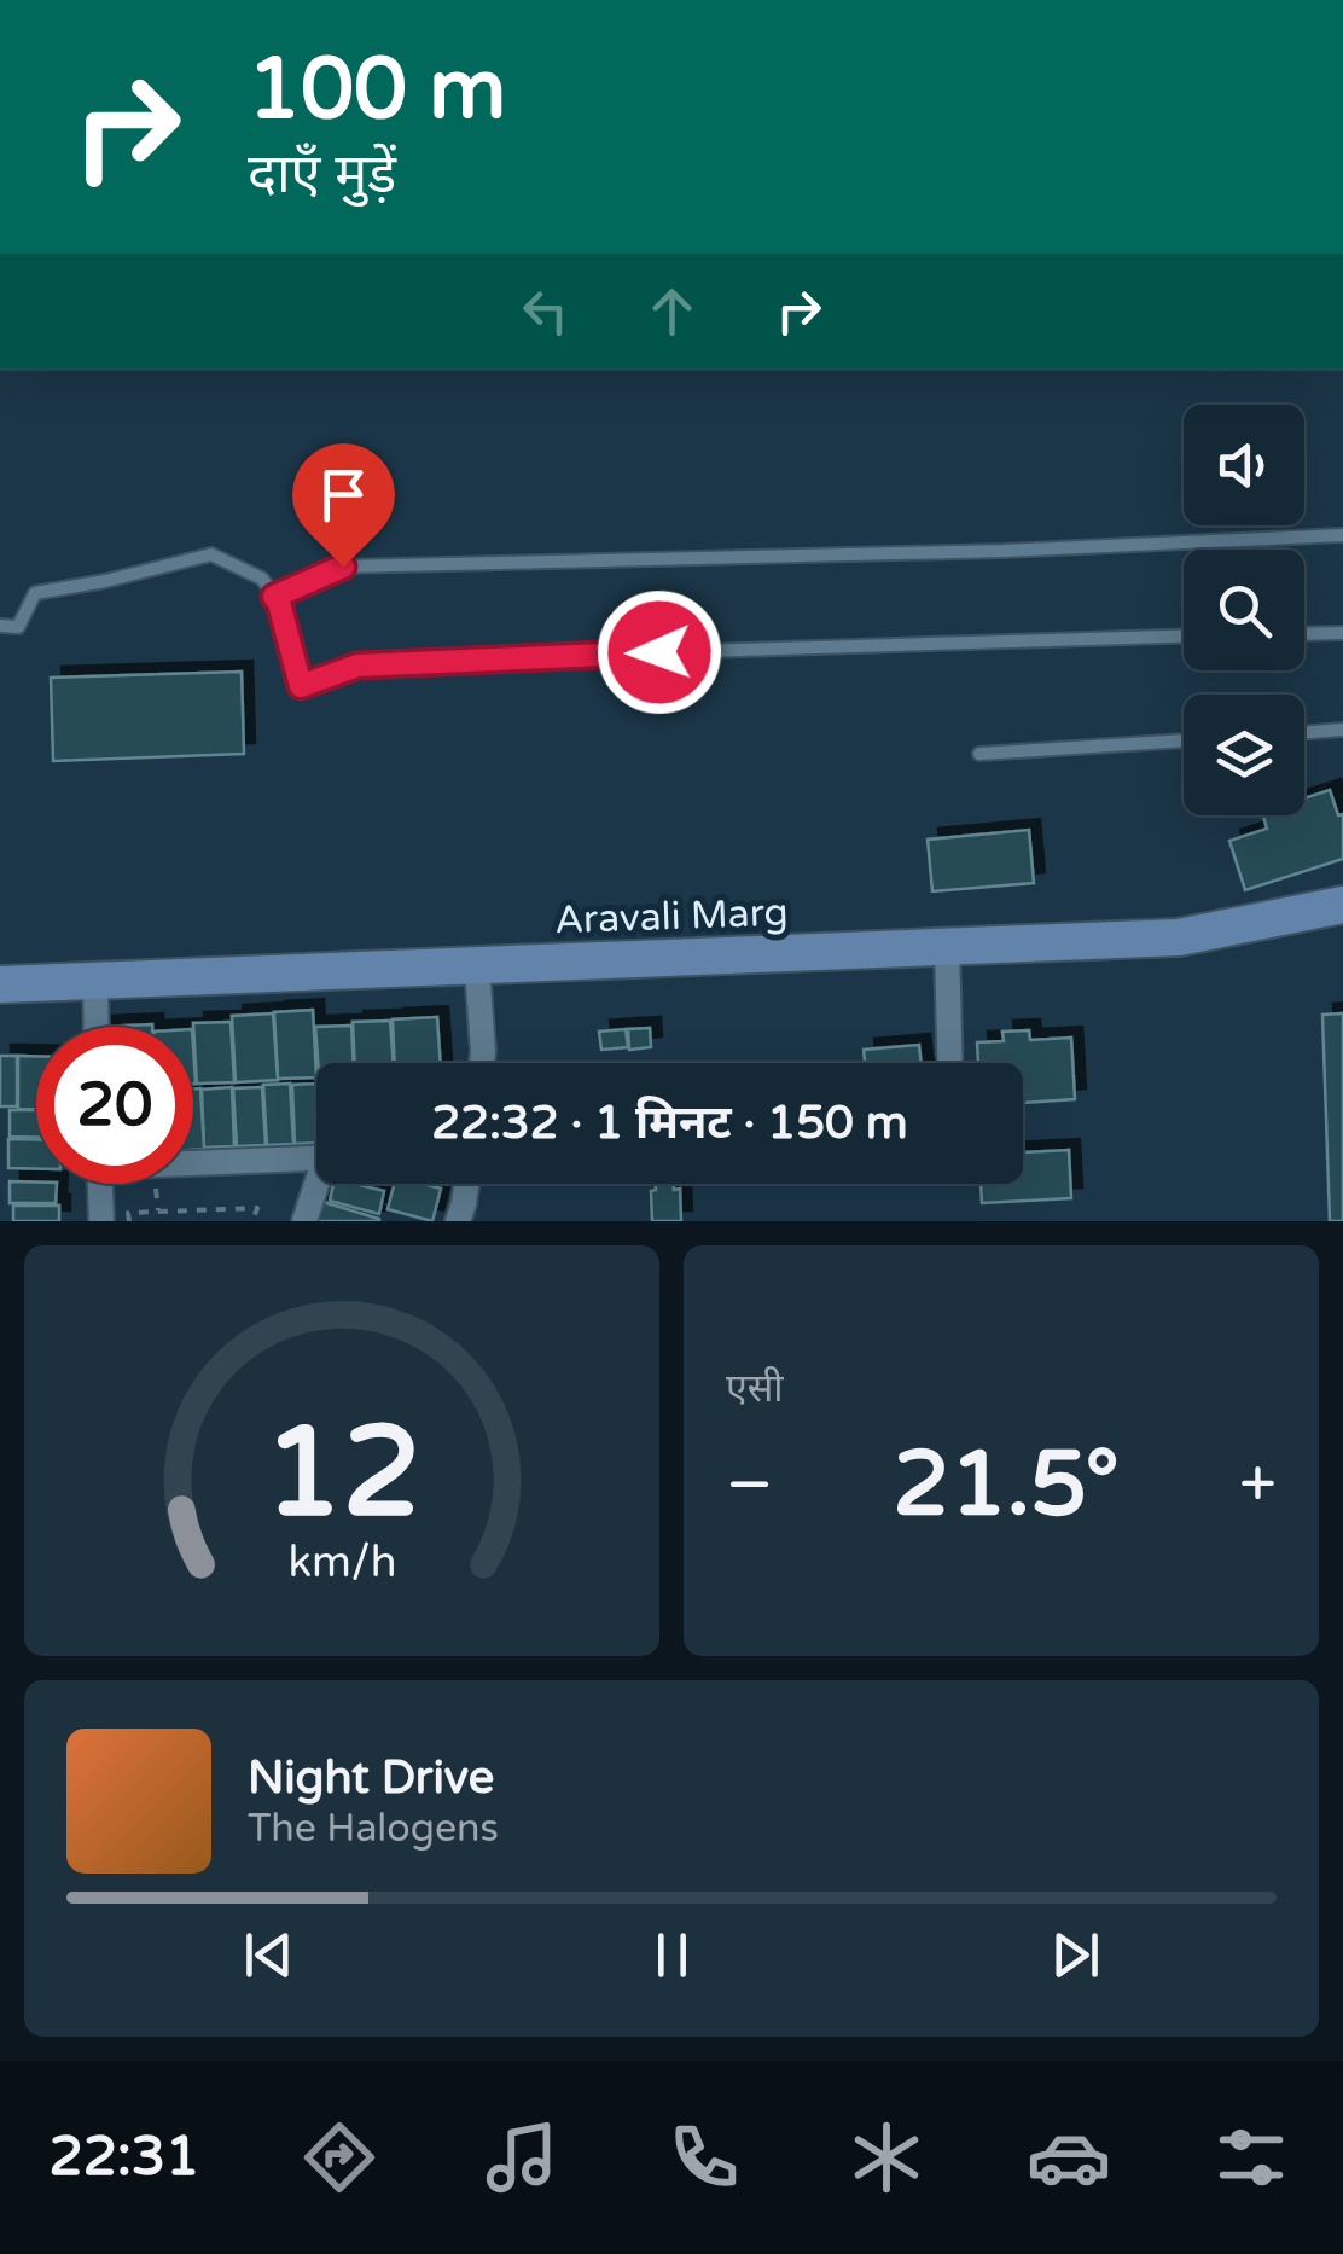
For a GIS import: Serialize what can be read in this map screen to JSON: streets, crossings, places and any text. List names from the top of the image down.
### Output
{
  "streets": {
    "street": ["Aravali Marg"]
  },
  "page": {
    "turn": ["100 m", "दाएँ मुड़ें"],
    "limit": "20",
    "trip": "22:32 · 1 मिनट · 150 m",
    "tile": "एसी",
    "heat": ["−", "21.5°", "+"],
    "song": ["Night Drive", "The Halogens"],
    "tabs": "22:31",
    "gauge": ["12", "km/h"]
  }
}
